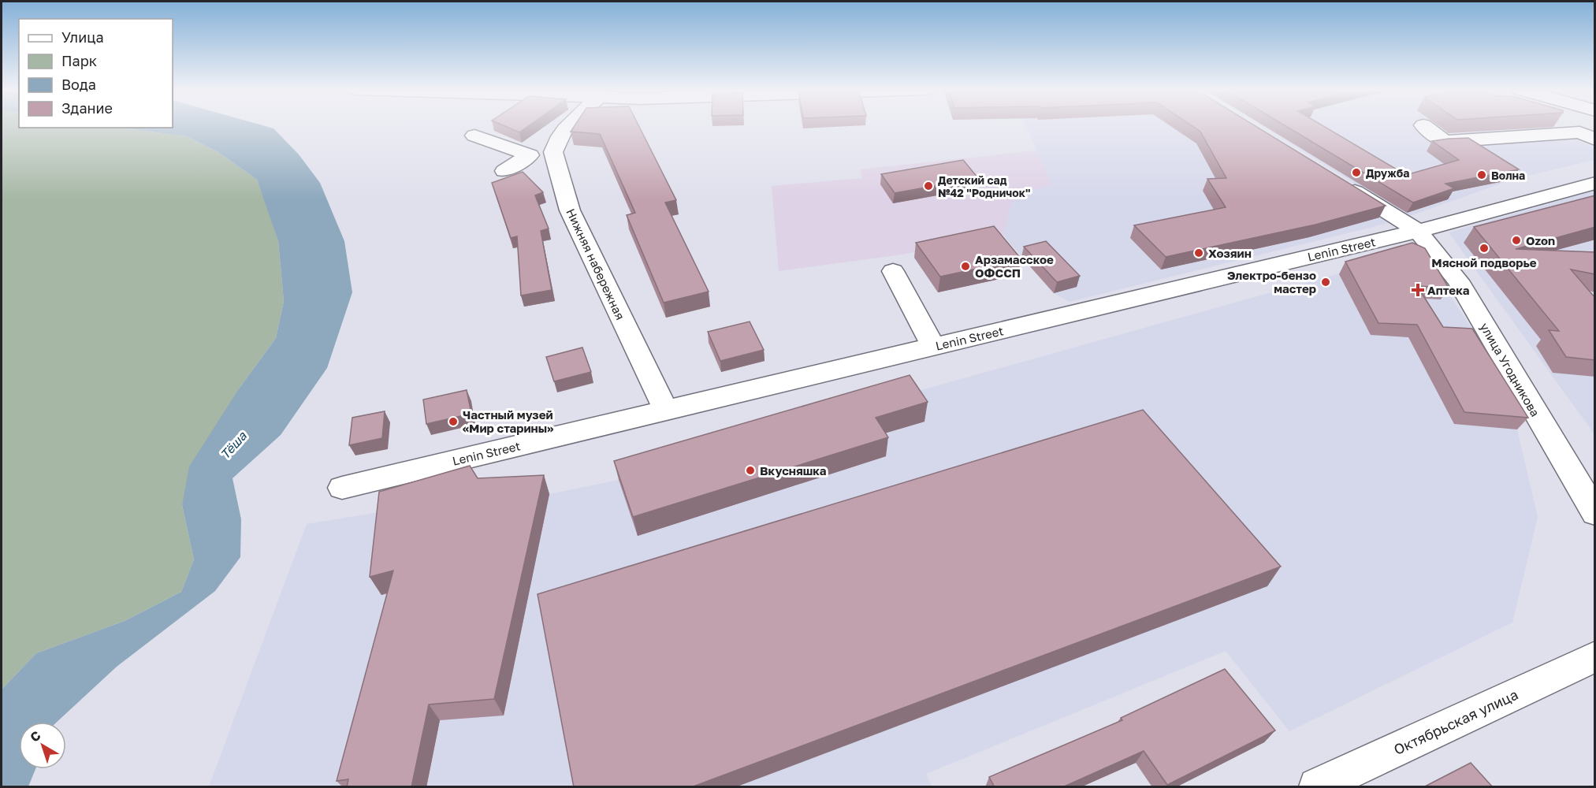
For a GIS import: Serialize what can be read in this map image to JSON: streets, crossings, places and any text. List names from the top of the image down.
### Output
{
  "streets": {
    "street": [
      "Lenin Street",
      "Нижняя набережная",
      "улица Угодникова",
      "Октябрьская улица"
    ]
  },
  "crossings": [
    ["Lenin Street", "Нижняя набережная"],
    ["Lenin Street", "улица Угодникова"]
  ],
  "water": ["Тёша"],
  "places": {
    "other": [
      "Дружба",
      "Волна",
      "Детский сад №42 \"Родничок\"",
      "Ozon",
      "Мясной подворье",
      "Хозяин",
      "Арзамасское ОФССП",
      "Электро-бензо мастер",
      "Частный музей «Мир старины»",
      "Вкусняшка"
    ],
    "health": ["Аптека"]
  },
  "legend": [
    "Улица",
    "Парк",
    "Вода",
    "Здание"
  ],
  "north": "top left"
}
